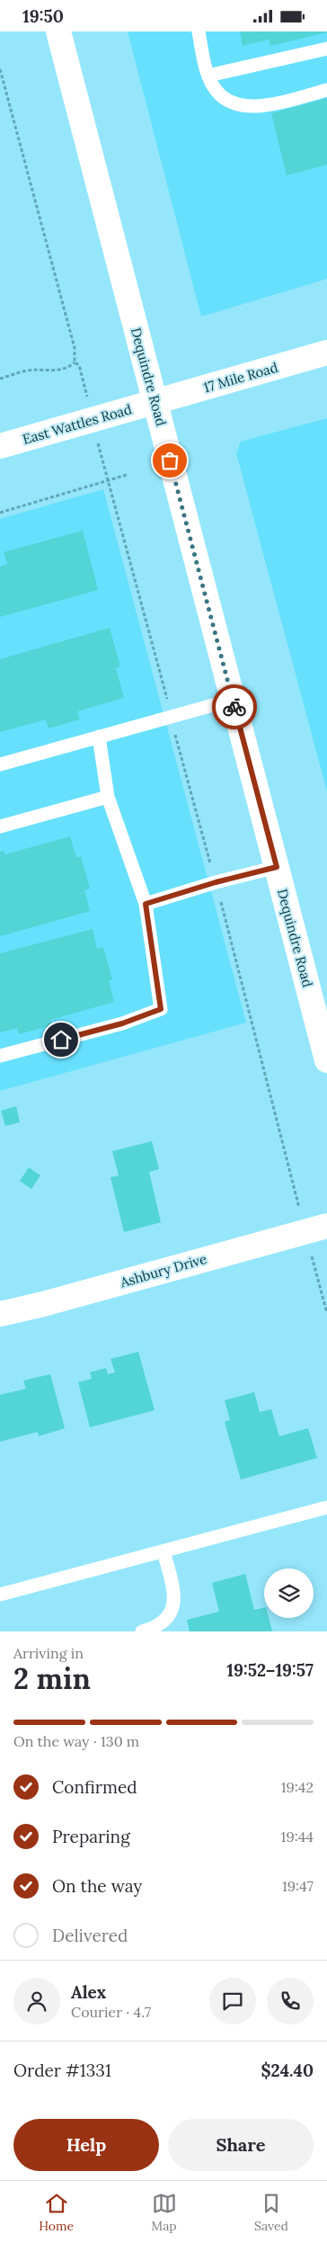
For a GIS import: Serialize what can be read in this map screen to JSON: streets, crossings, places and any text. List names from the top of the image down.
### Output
{
  "streets": {
    "main road": [
      "Dequindre Road",
      "17 Mile Road",
      "East Wattles Road",
      "Ashbury Drive"
    ]
  },
  "crossings": [
    ["Dequindre Road", "17 Mile Road"],
    ["Dequindre Road", "East Wattles Road"],
    ["17 Mile Road", "East Wattles Road"]
  ],
  "page": {
    "status": "19:50",
    "heading": ["2 min", "Arriving in", "19:52–19:57"],
    "panel": [
      "Alex",
      "Courier · 4.7",
      "Order #1331",
      "$24.40"
    ],
    "bar": "On the way · 130 m",
    "list": [
      ["Confirmed", "19:42"],
      ["Preparing", "19:44"],
      ["On the way", "19:47"],
      "Delivered"
    ],
    "buttons": ["Help", "Share"],
    "tabs": ["Home", "Map", "Saved"]
  }
}
